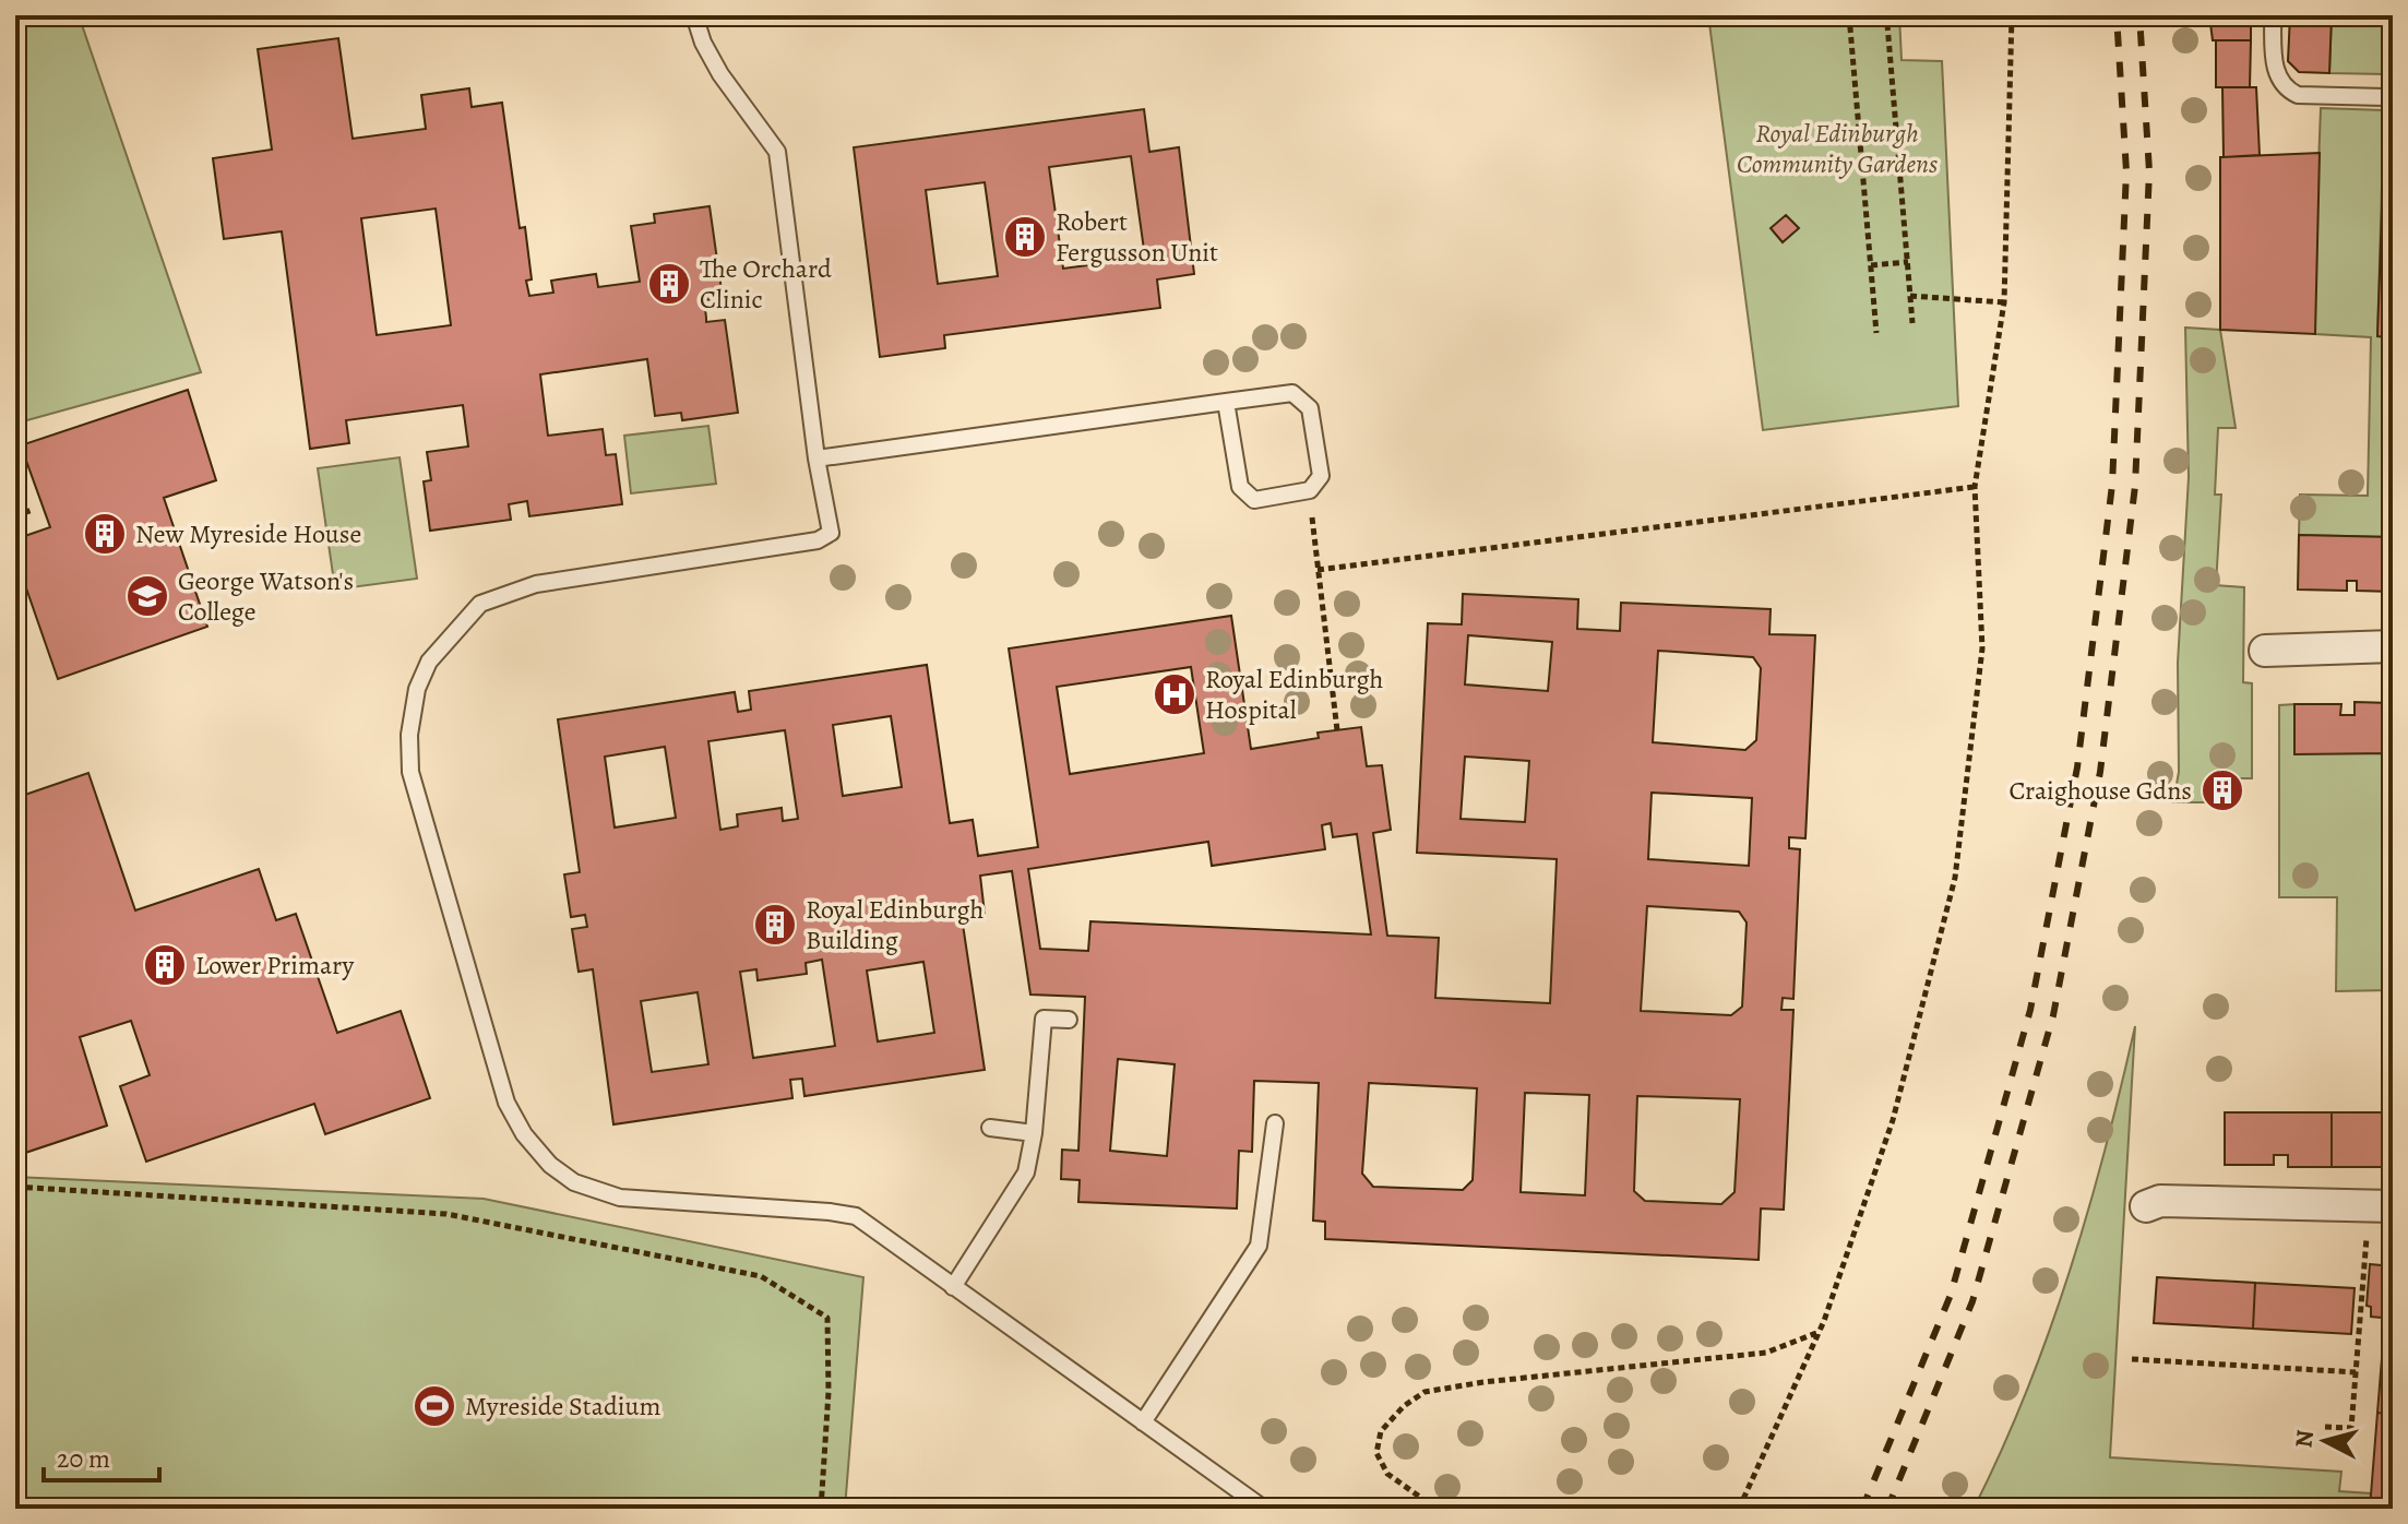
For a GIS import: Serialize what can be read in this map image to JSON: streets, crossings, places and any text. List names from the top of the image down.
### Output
{
  "parks": ["Royal Edinburgh Community Gardens"],
  "places": {
    "building": [
      "Robert Fergusson Unit",
      "The Orchard Clinic",
      "New Myreside House",
      "Craighouse Gdns",
      "Royal Edinburgh Building",
      "Lower Primary"
    ],
    "school or university": ["George Watson's College"],
    "hospital": ["Royal Edinburgh Hospital"],
    "sports": ["Myreside Stadium"]
  },
  "scale_bar": "20 m",
  "north": "left"
}
